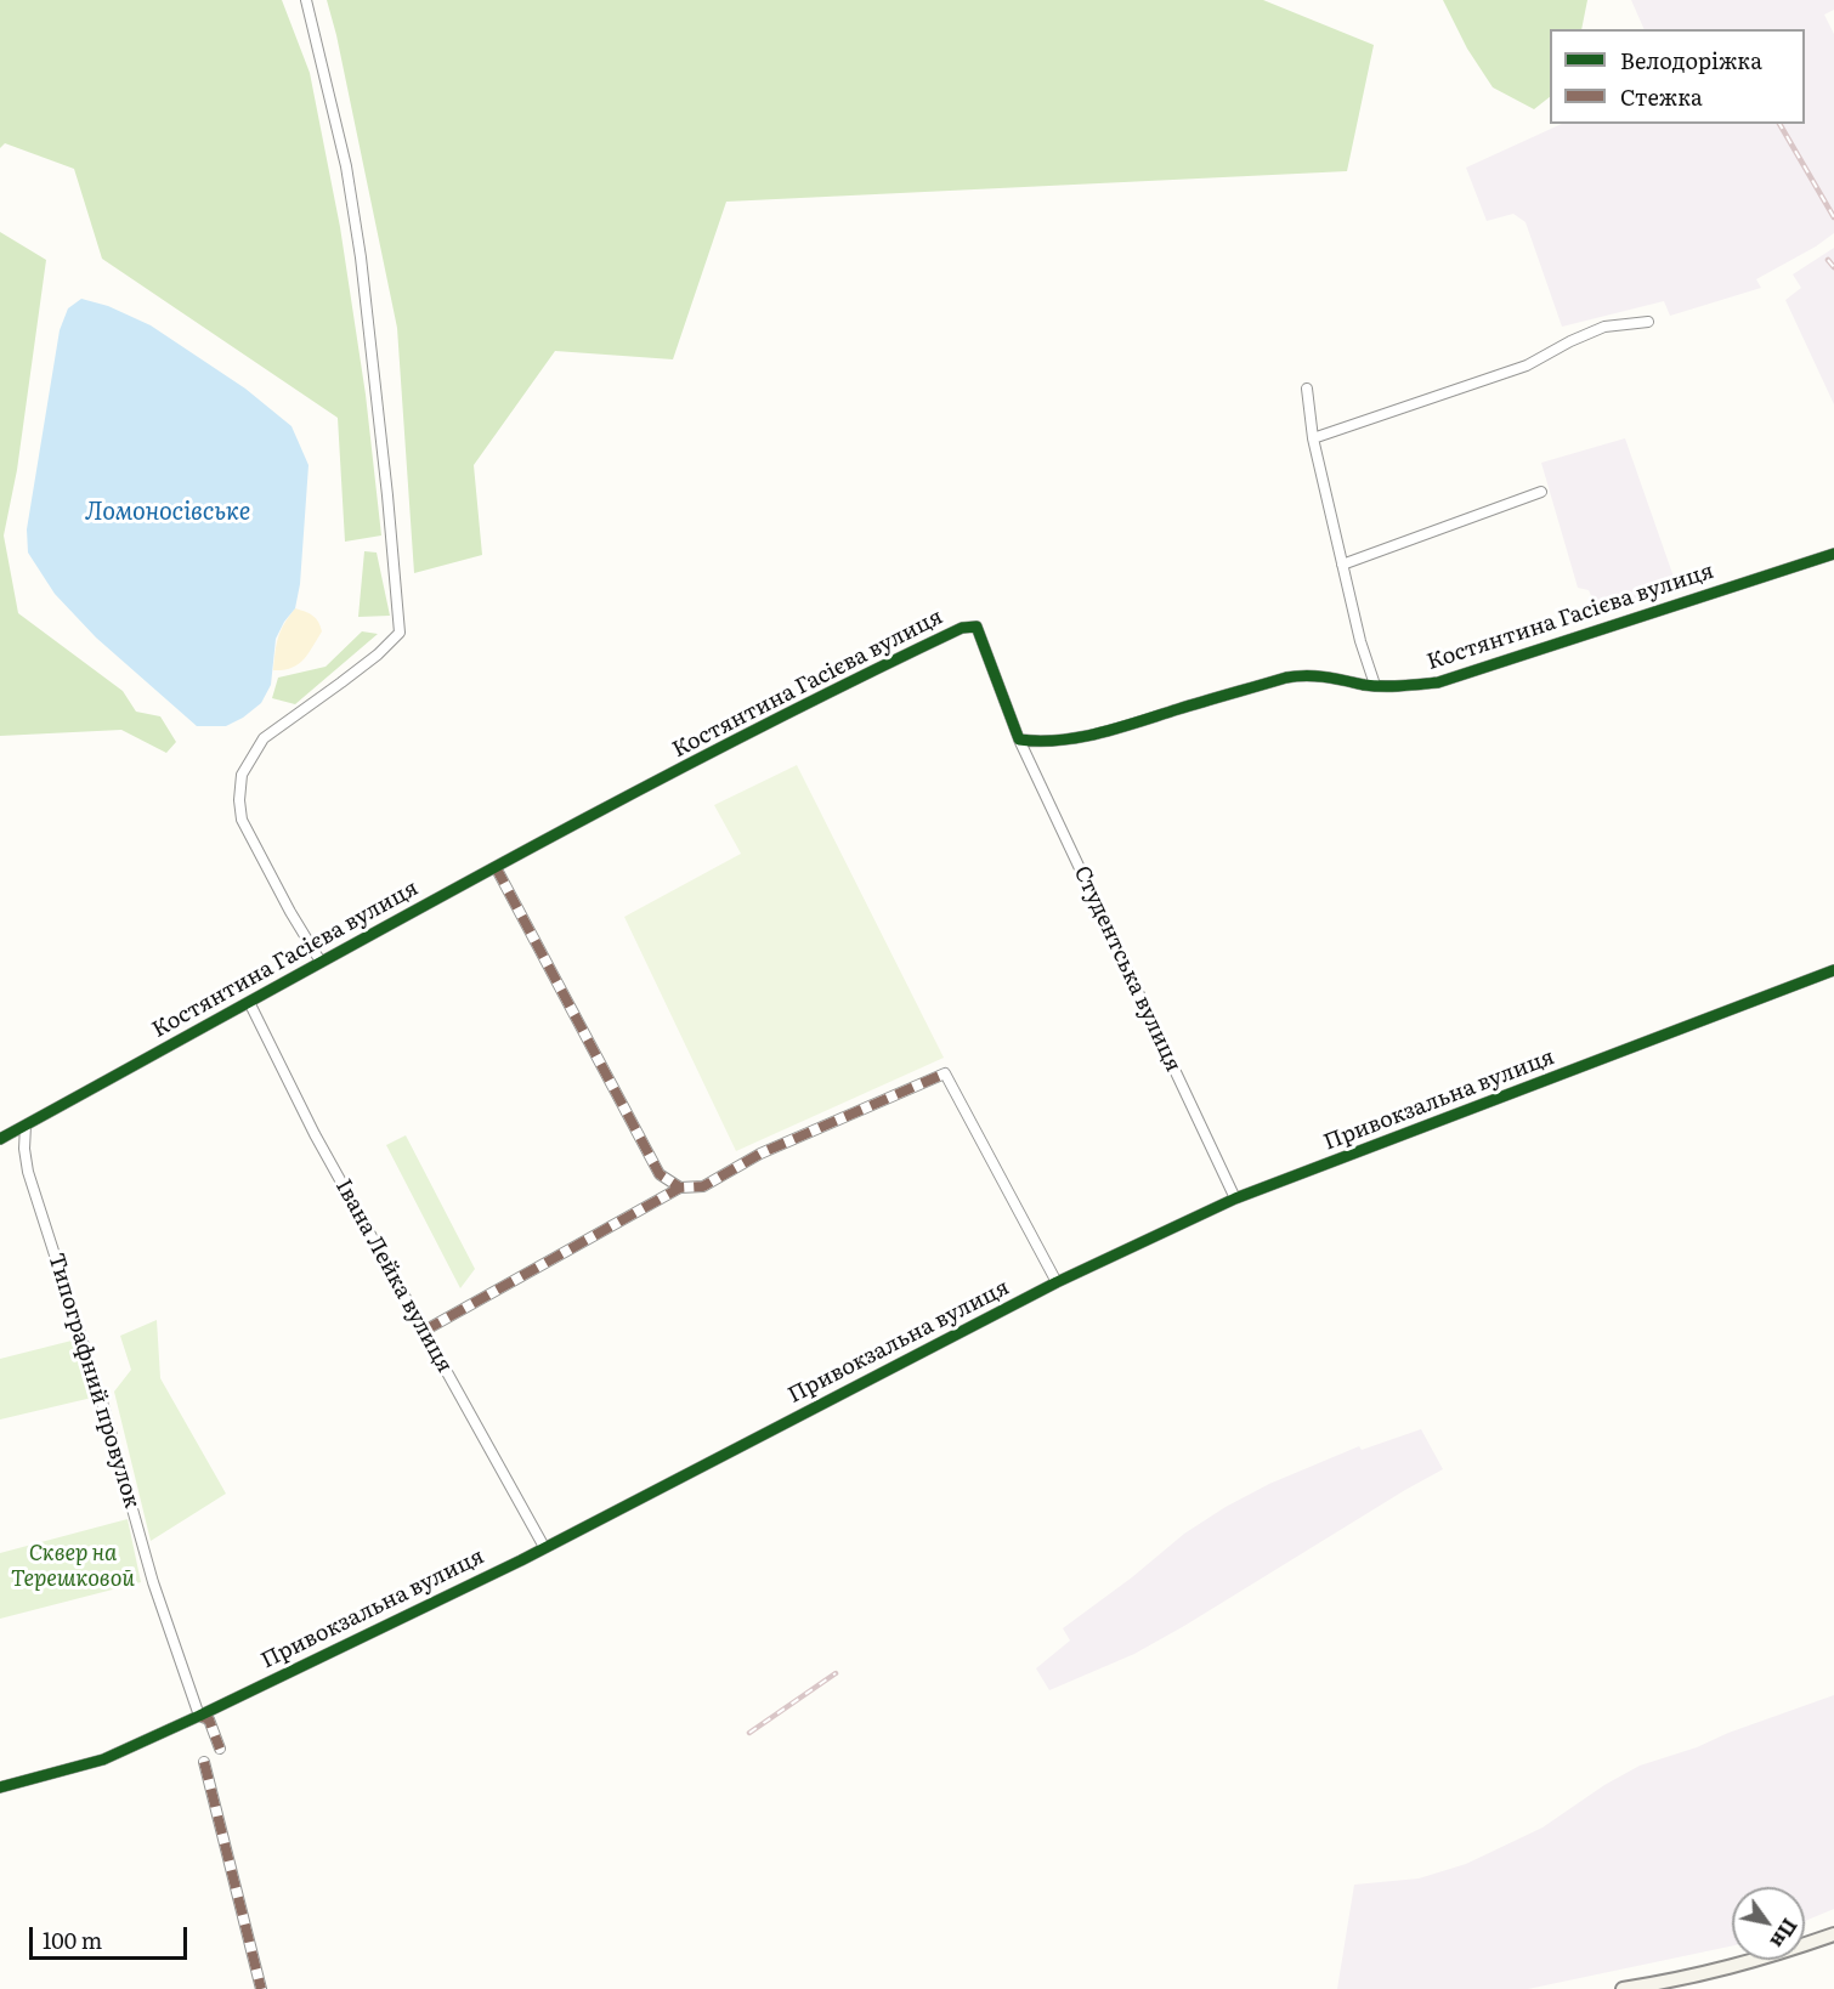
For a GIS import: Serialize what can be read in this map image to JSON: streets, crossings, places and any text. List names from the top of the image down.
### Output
{
  "streets": {
    "street": [
      "Костянтина Гасієва вулиця",
      "Студентська вулиця",
      "Привокзальна вулиця",
      "Івана Лейка вулиця",
      "Типографний провулок"
    ]
  },
  "crossings": [
    ["Костянтина Гасієва вулиця", "Студентська вулиця"],
    ["Костянтина Гасієва вулиця", "Івана Лейка вулиця"],
    ["Костянтина Гасієва вулиця", "Типографний провулок"],
    ["Студентська вулиця", "Привокзальна вулиця"],
    ["Привокзальна вулиця", "Івана Лейка вулиця"],
    ["Привокзальна вулиця", "Типографний провулок"]
  ],
  "water": ["Ломоносівське"],
  "parks": ["Сквер на Терешковой"],
  "legend": ["Велодоріжка", "Стежка"],
  "scale_bar": "100 m",
  "north": "bottom right"
}
